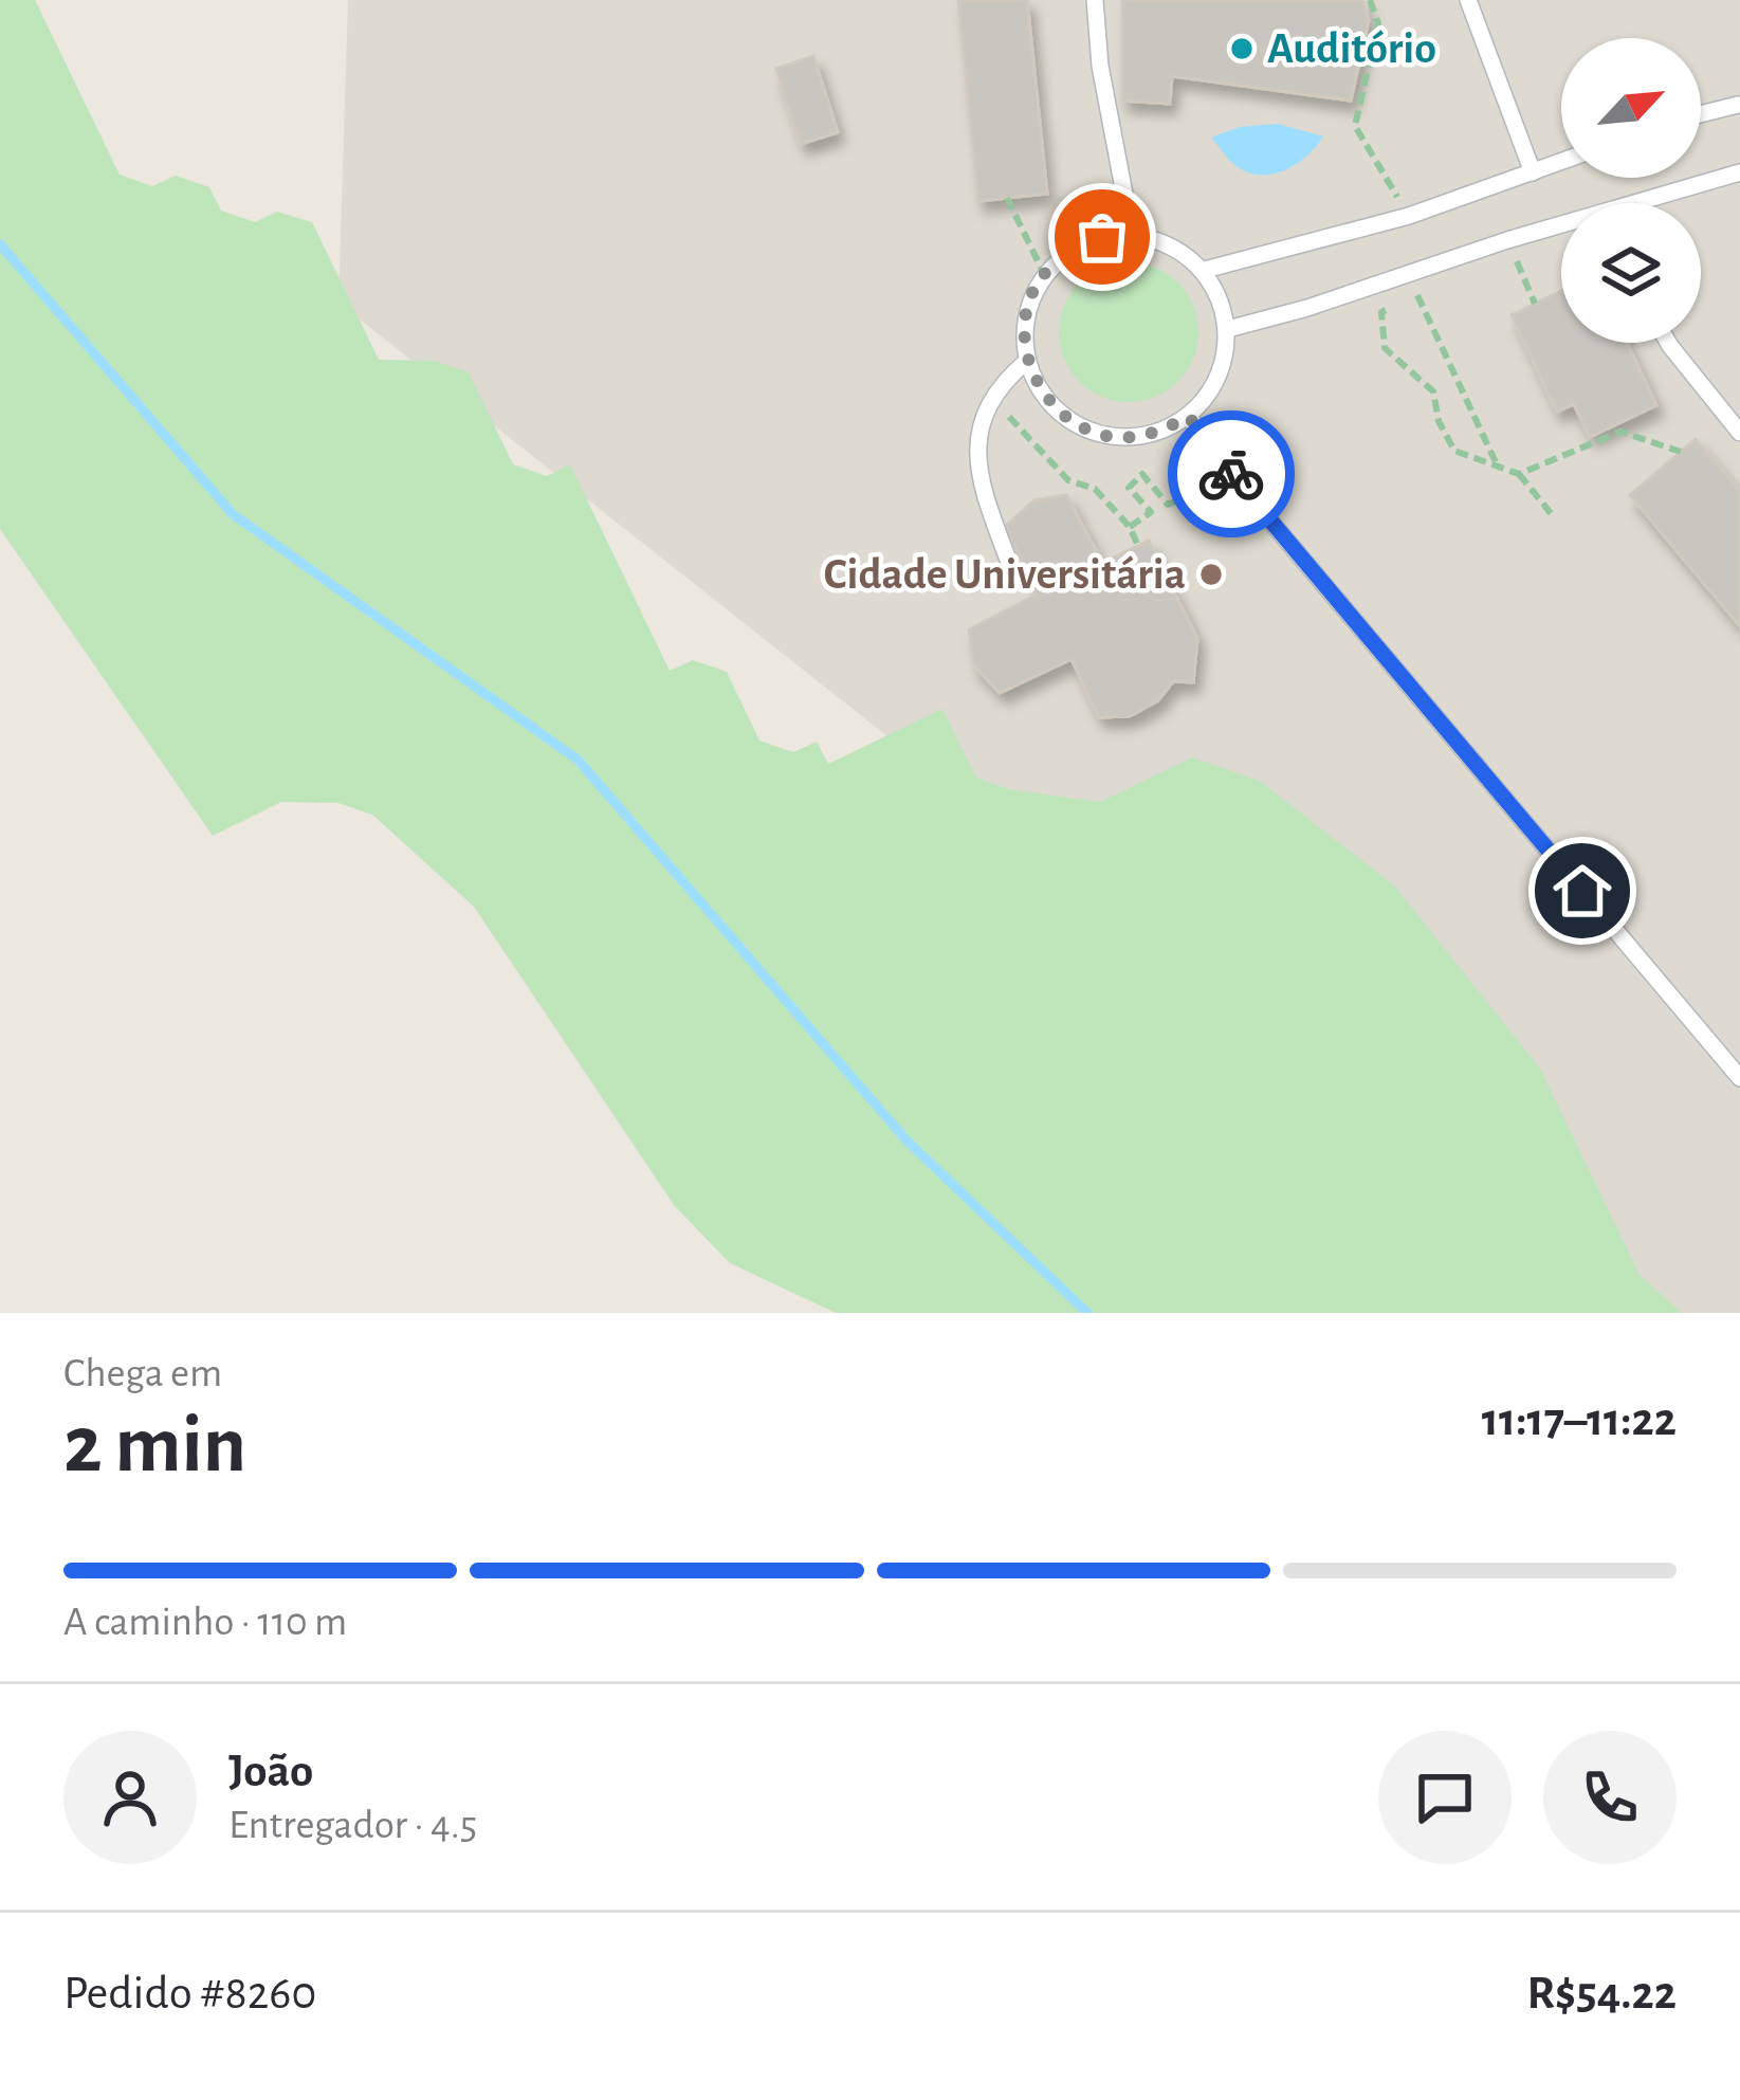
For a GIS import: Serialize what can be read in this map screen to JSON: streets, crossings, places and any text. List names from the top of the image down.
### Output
{
  "places": ["Auditório", "Cidade Universitária"],
  "north": "top right",
  "page": {
    "heading": ["2 min", "Chega em", "11:17–11:22"],
    "panel": [
      "João",
      "Entregador · 4.5",
      "Pedido #8260",
      "R$54.22"
    ],
    "bar": "A caminho · 110 m"
  }
}
